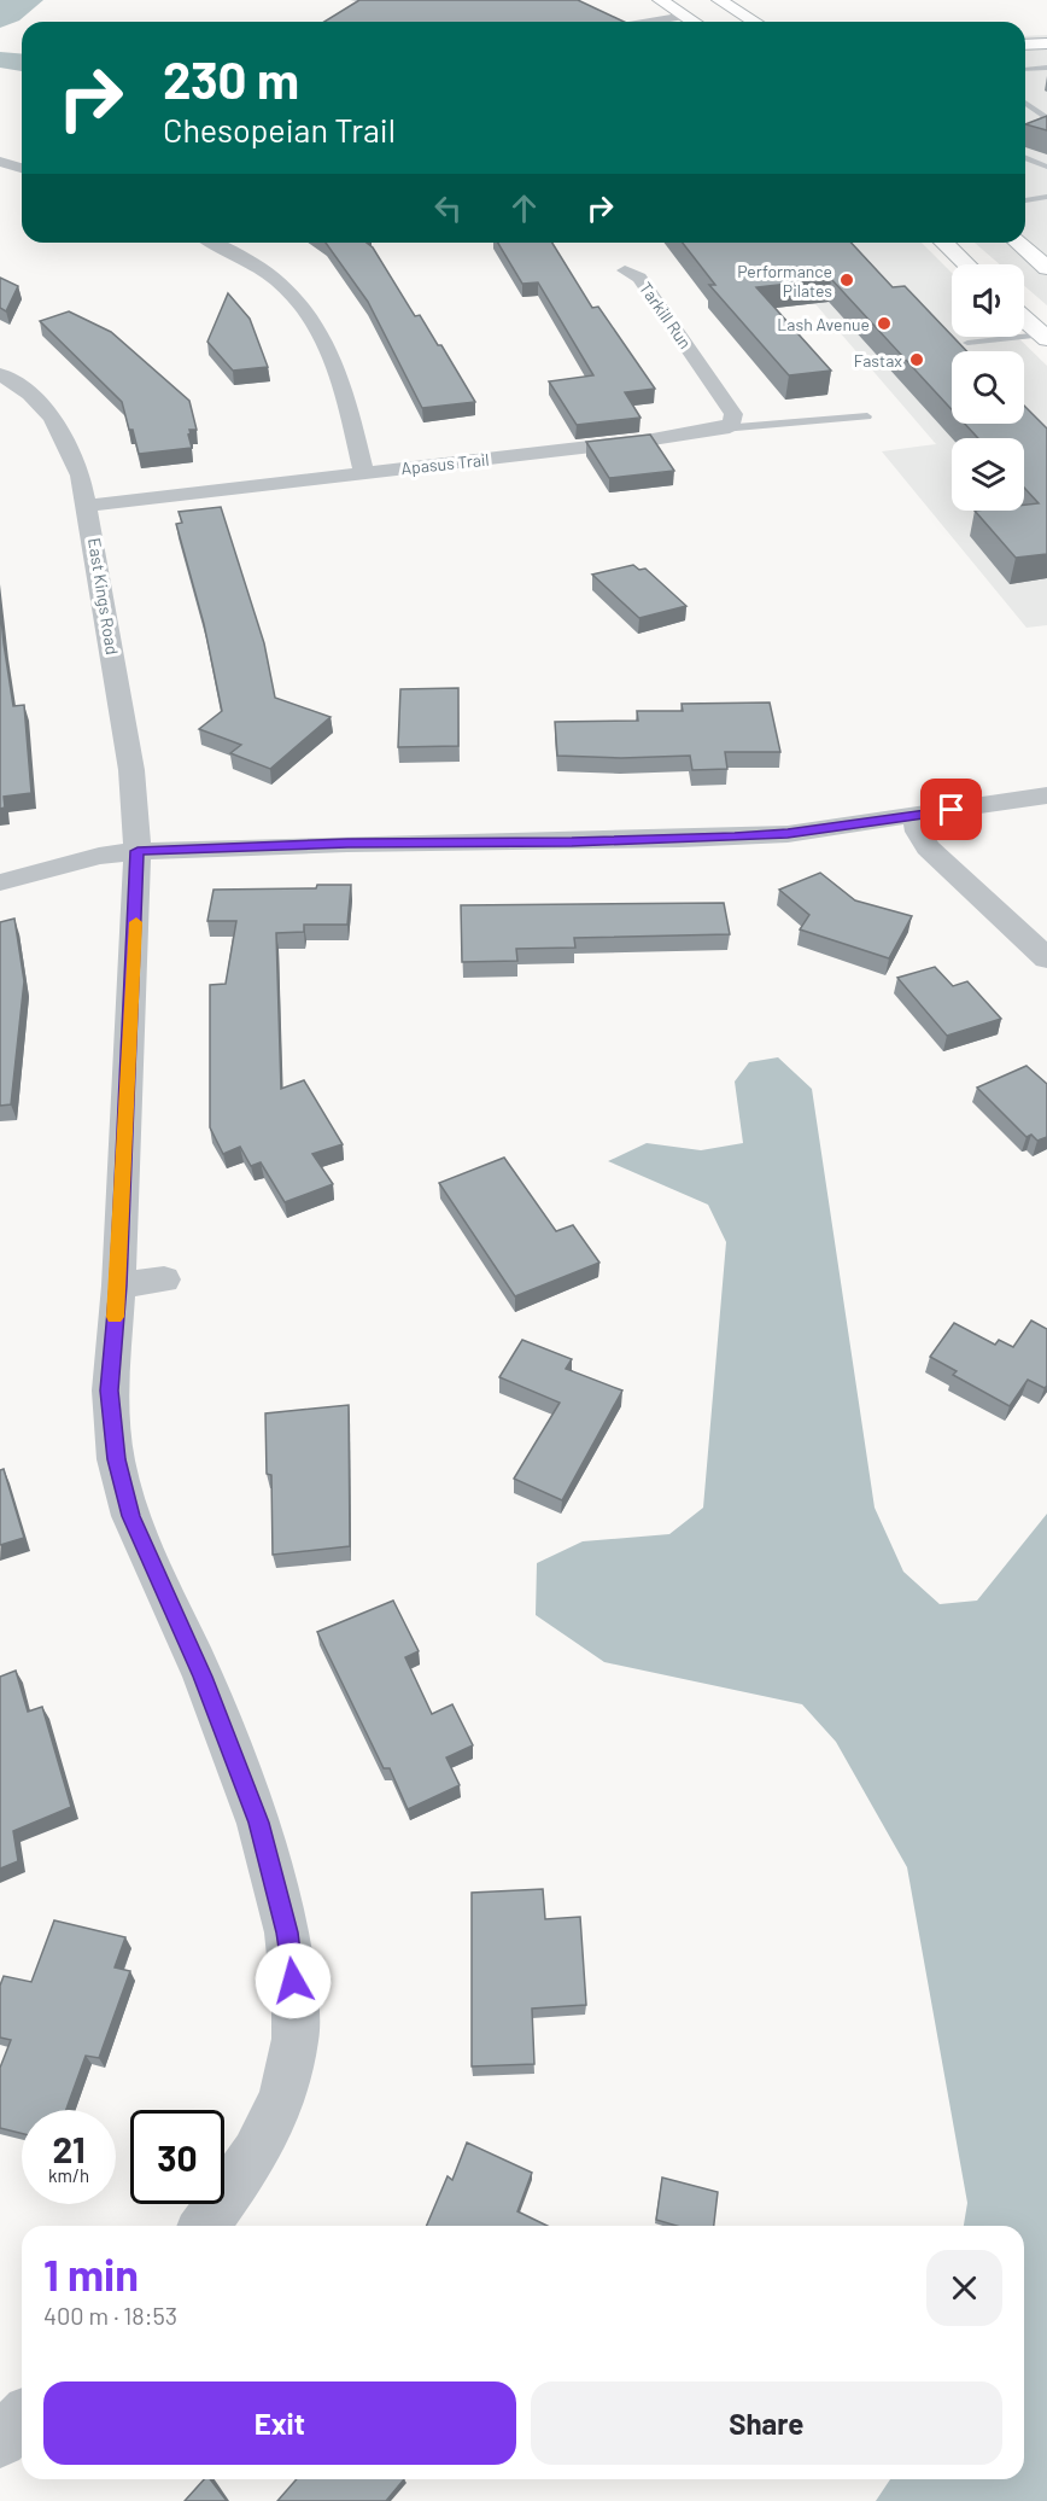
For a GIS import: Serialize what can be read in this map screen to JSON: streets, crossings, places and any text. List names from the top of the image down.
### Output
{
  "streets": {
    "street": ["Tarkill Run", "Apasus Trail", "East Kings Road"]
  },
  "crossings": [
    ["Tarkill Run", "Apasus Trail"],
    ["Apasus Trail", "East Kings Road"]
  ],
  "places": ["Performance Pilates", "Lash Avenue", "Fastax"],
  "page": {
    "turn": ["230 m", "Chesopeian Trail"],
    "speed": "21 km/h",
    "limit": "30",
    "heading": ["1 min", "400 m · 18:53"],
    "buttons": ["Exit", "Share"]
  }
}
